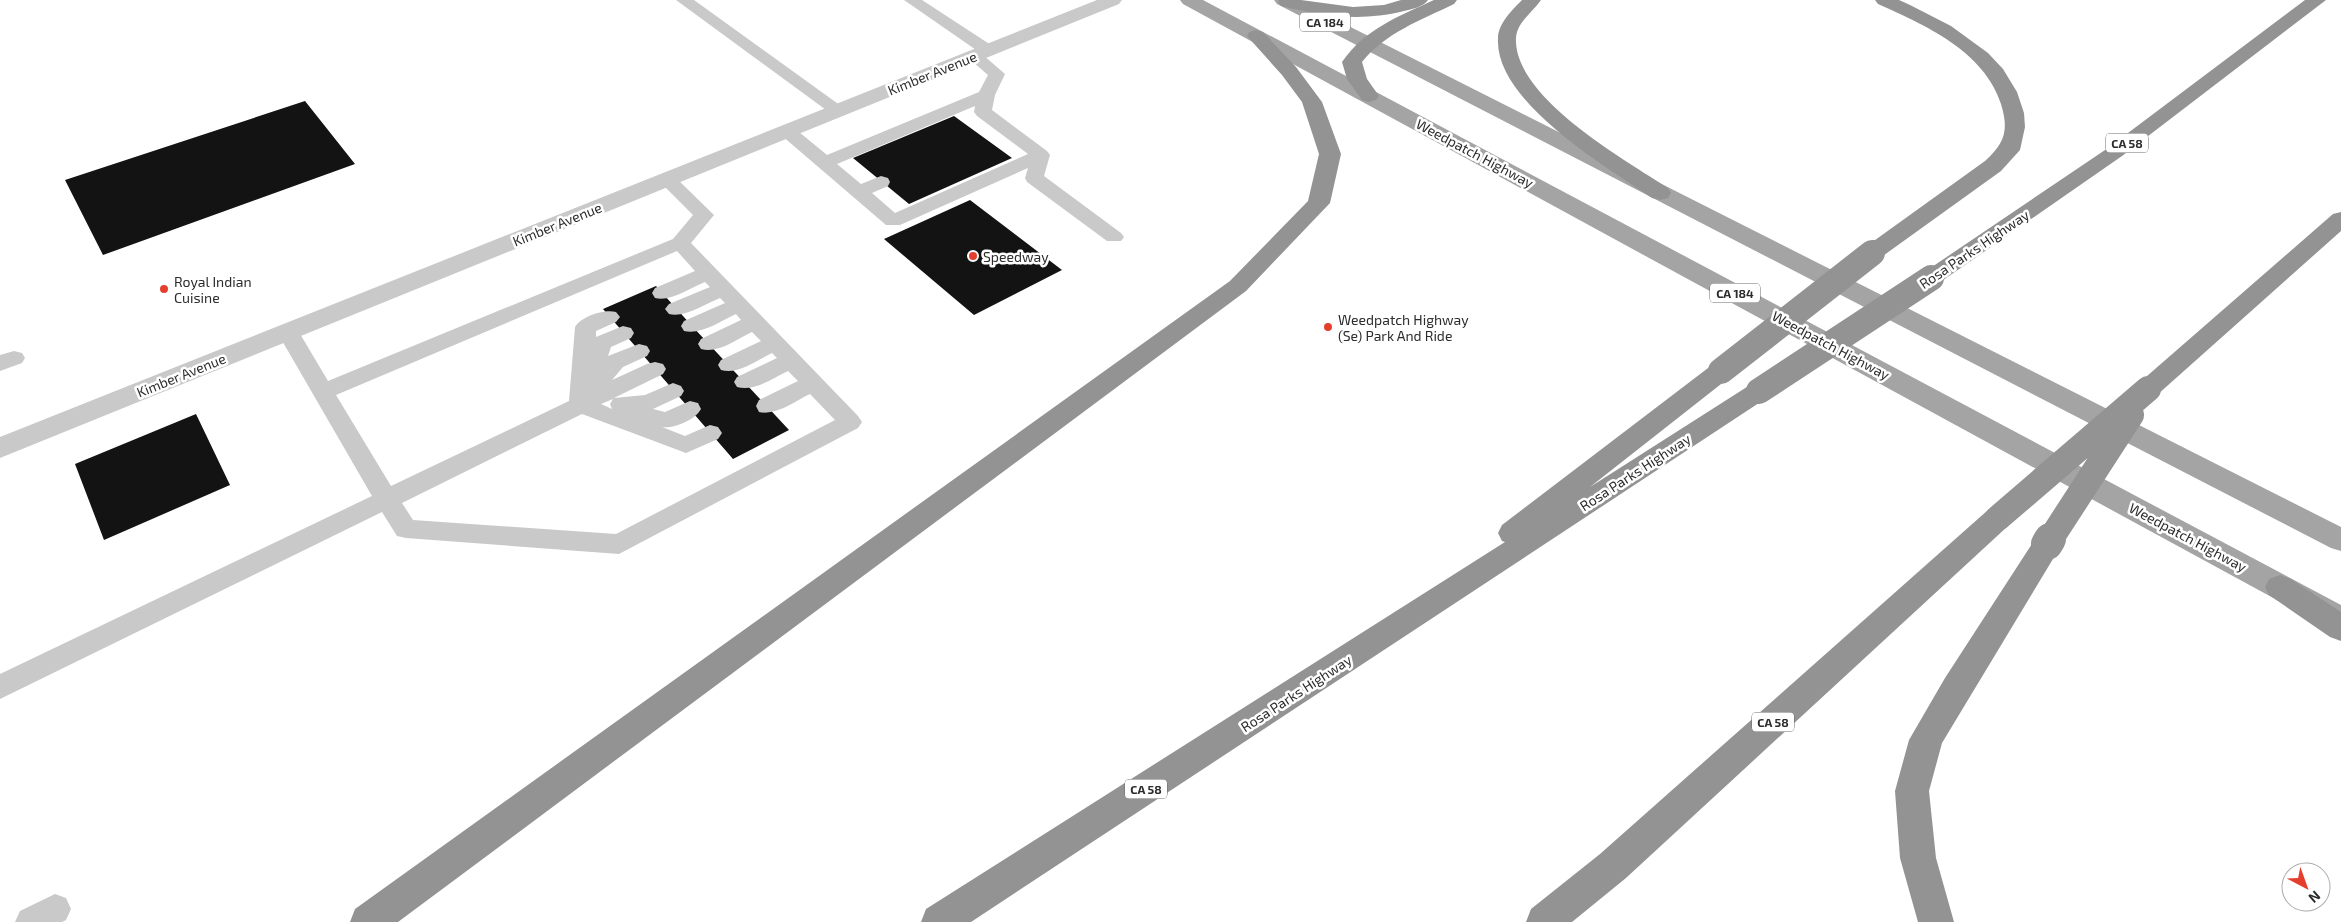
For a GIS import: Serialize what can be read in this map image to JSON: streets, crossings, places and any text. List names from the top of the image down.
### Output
{
  "streets": {
    "highway": ["CA 58", "Rosa Parks Highway"],
    "main road": ["CA 184", "Weedpatch Highway"],
    "street": ["Kimber Avenue"]
  },
  "places": ["Speedway", "Royal Indian Cuisine", "Weedpatch Highway (Se) Park And Ride"],
  "north": "bottom right"
}
